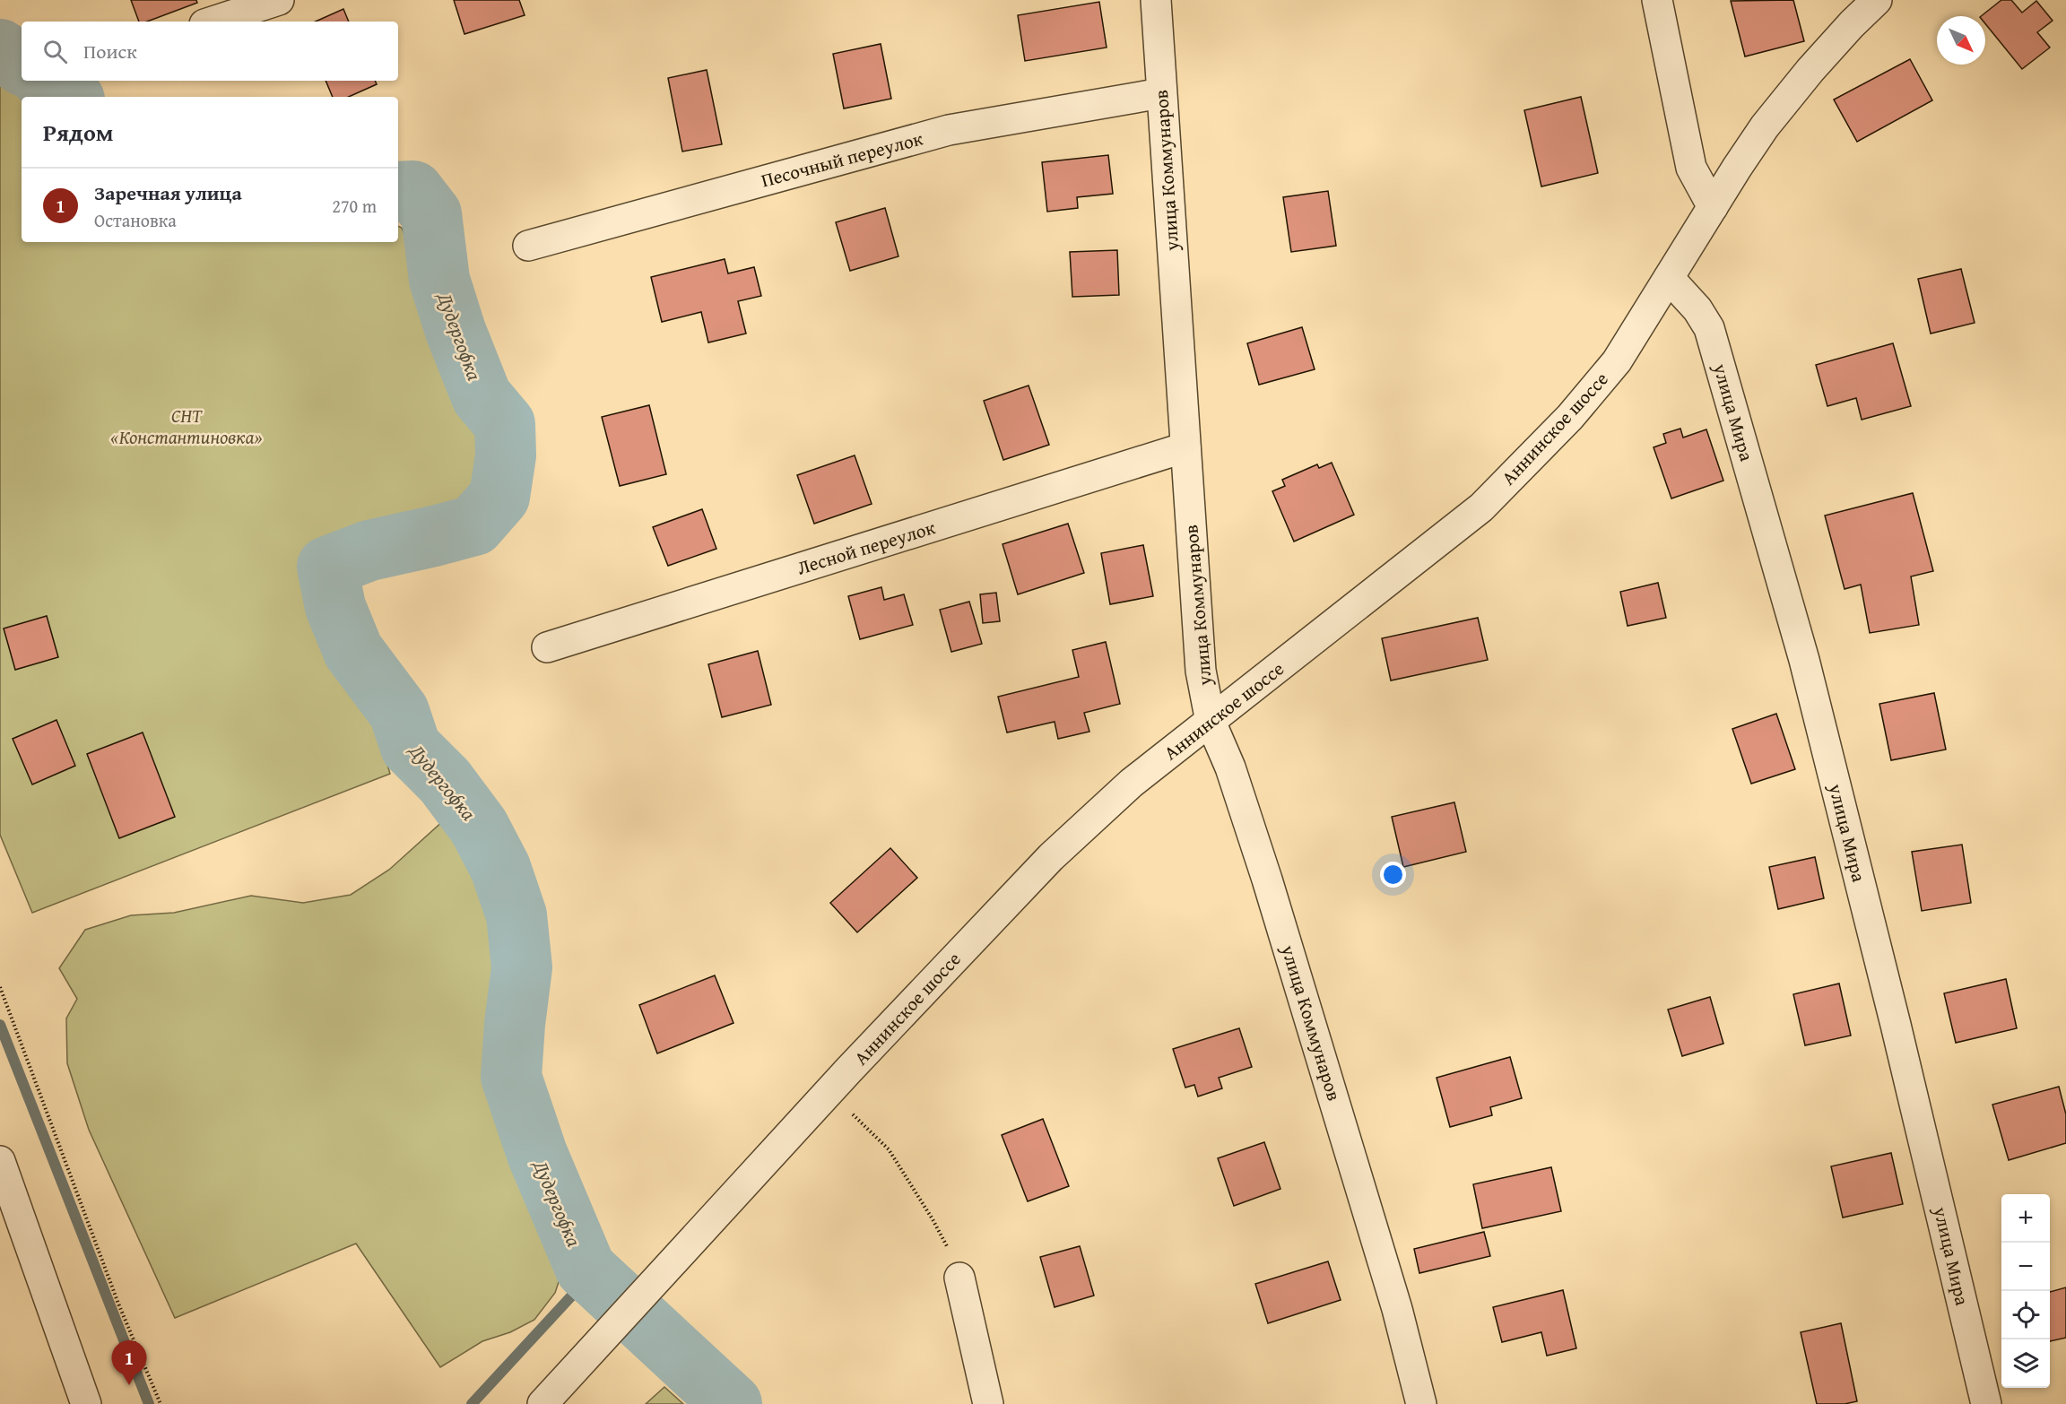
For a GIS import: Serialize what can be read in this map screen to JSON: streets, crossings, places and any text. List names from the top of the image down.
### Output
{
  "streets": {
    "street": [
      "Песочный переулок",
      "улица Коммунаров",
      "улица Мира",
      "Аннинское шоссе",
      "Лесной переулок"
    ]
  },
  "crossings": [
    ["Песочный переулок", "улица Коммунаров"],
    ["улица Коммунаров", "Аннинское шоссе"],
    ["улица Коммунаров", "Лесной переулок"],
    ["улица Мира", "Аннинское шоссе"]
  ],
  "water": ["Дудергофка"],
  "parks": ["СНТ «Константиновка»"],
  "north": "bottom right",
  "page": {
    "search": "Поиск",
    "heading": "Рядом",
    "list": [
      {
        "mark": "1",
        "name": "Заречная улица",
        "note": "Остановка",
        "value": "270 m"
      }
    ],
    "map_buttons": ["+", "−"],
    "pins": "1"
  }
}
